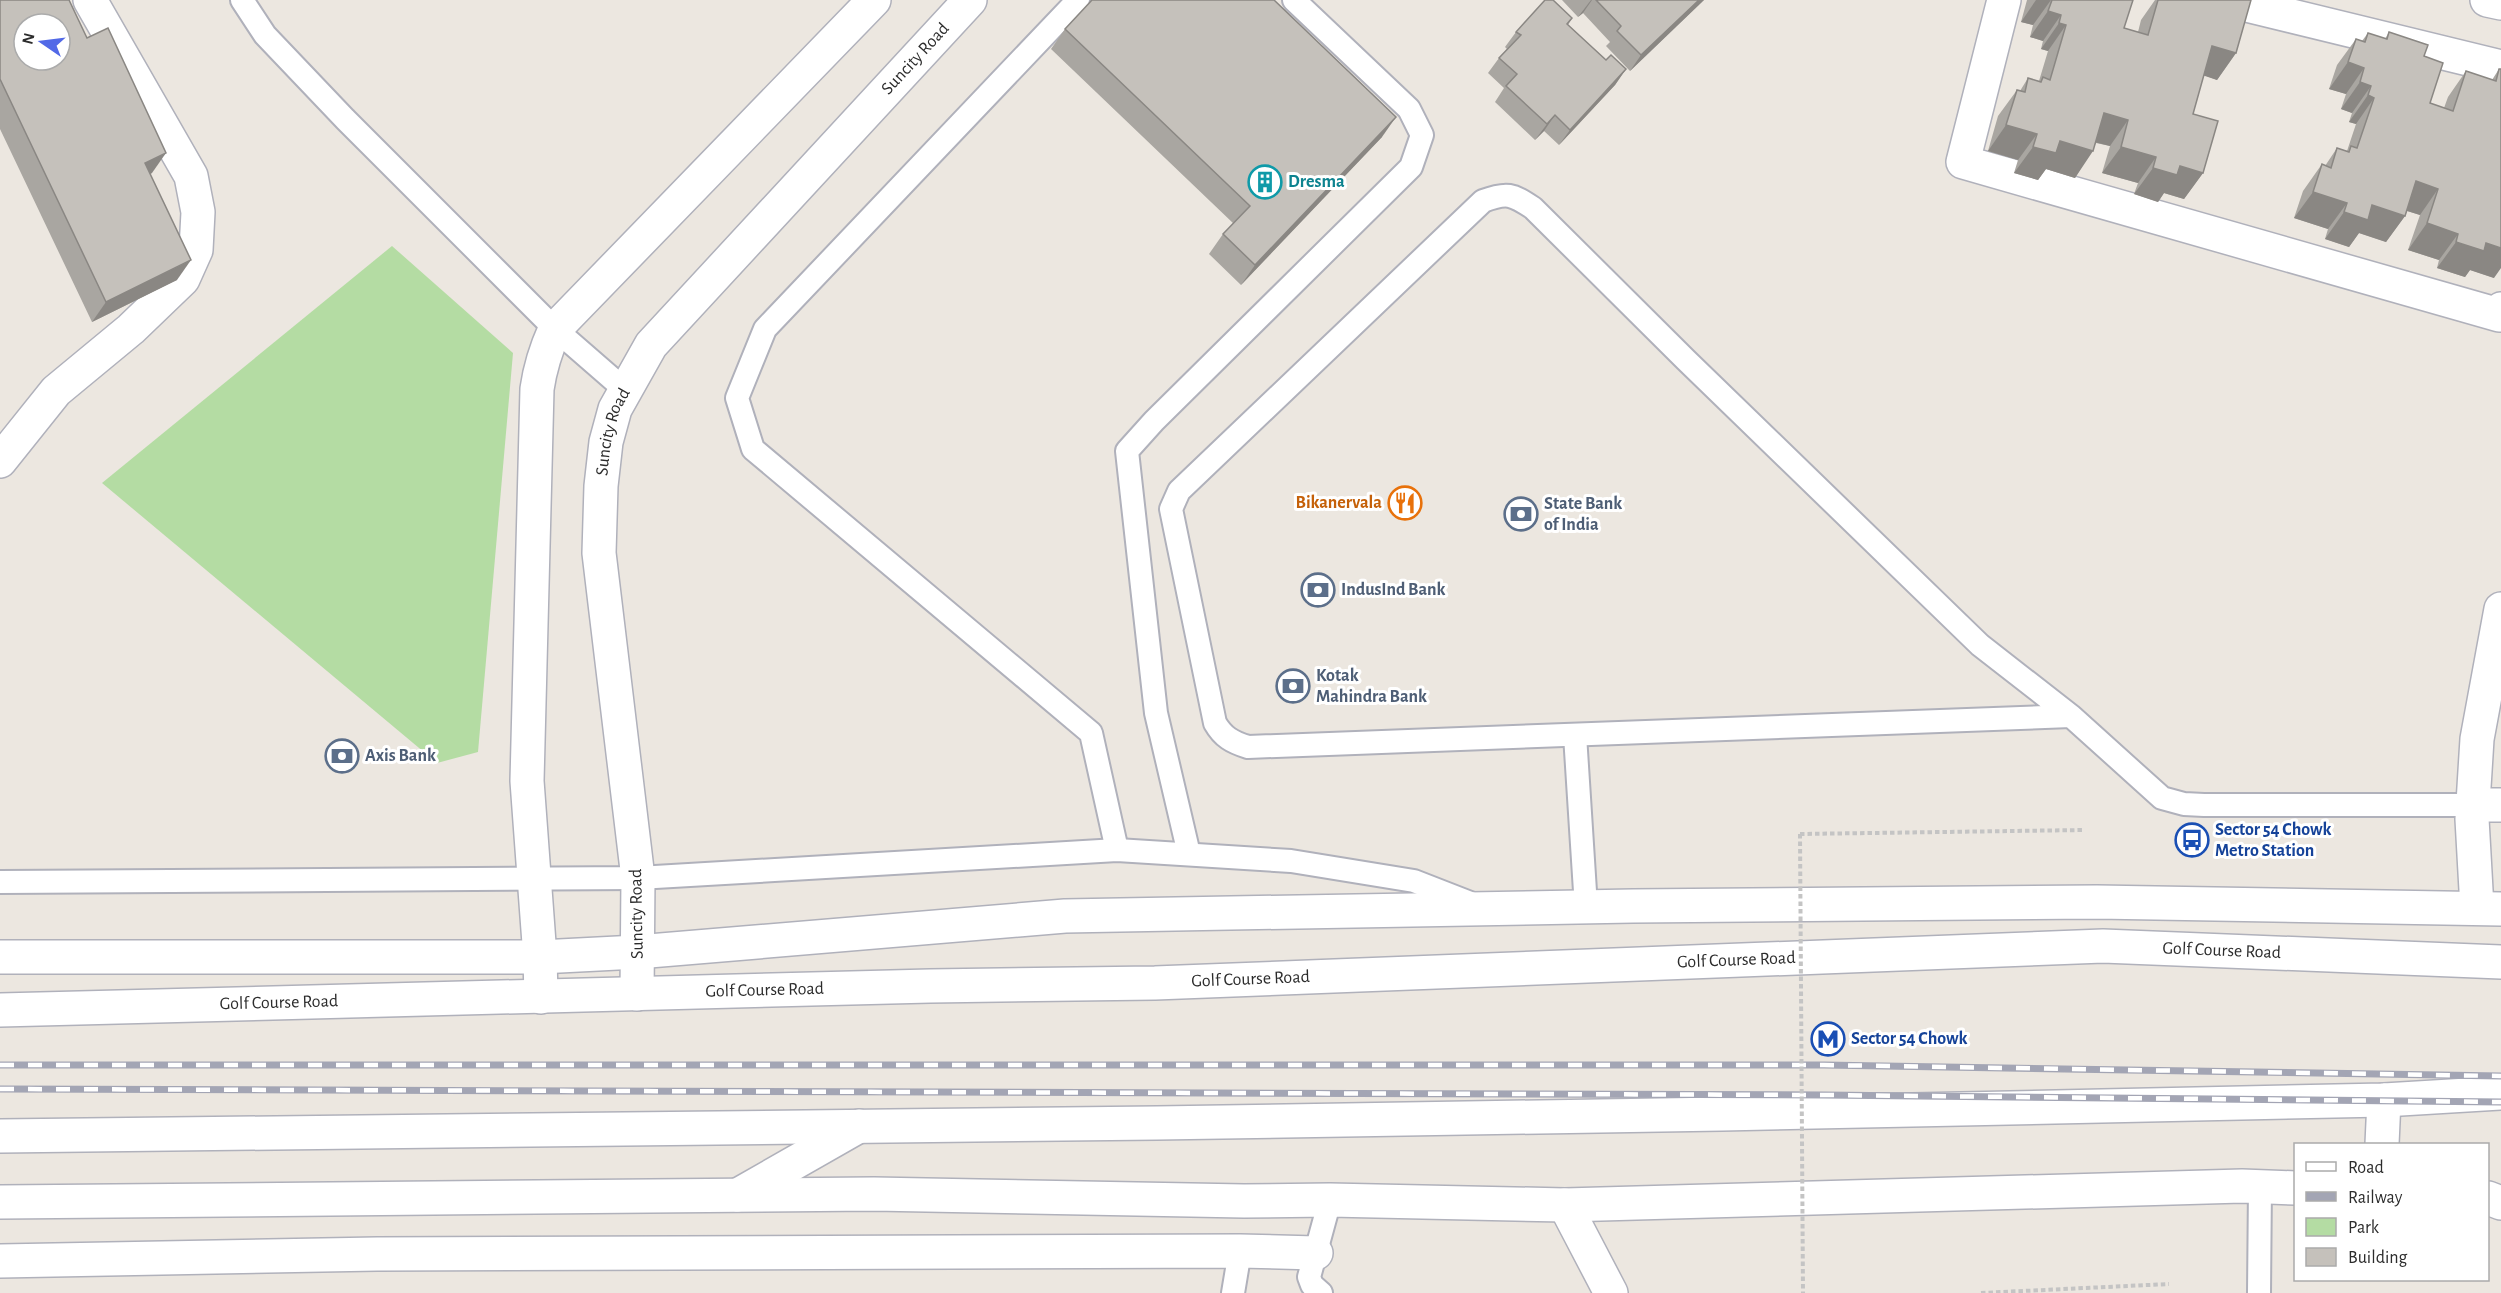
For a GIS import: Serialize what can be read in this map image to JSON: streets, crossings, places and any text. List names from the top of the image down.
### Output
{
  "streets": {
    "street": ["Suncity Road", "Golf Course Road"]
  },
  "crossings": [
    ["Suncity Road", "Golf Course Road"]
  ],
  "places": {
    "building": ["Dresma"],
    "restaurant": ["Bikanervala"],
    "bank": [
      "State Bank of India",
      "IndusInd Bank",
      "Kotak Mahindra Bank",
      "Axis Bank"
    ],
    "bus stop": ["Sector 54 Chowk Metro Station"],
    "metro station": ["Sector 54 Chowk"]
  },
  "legend": [
    "Road",
    "Railway",
    "Park",
    "Building"
  ],
  "north": "left"
}
